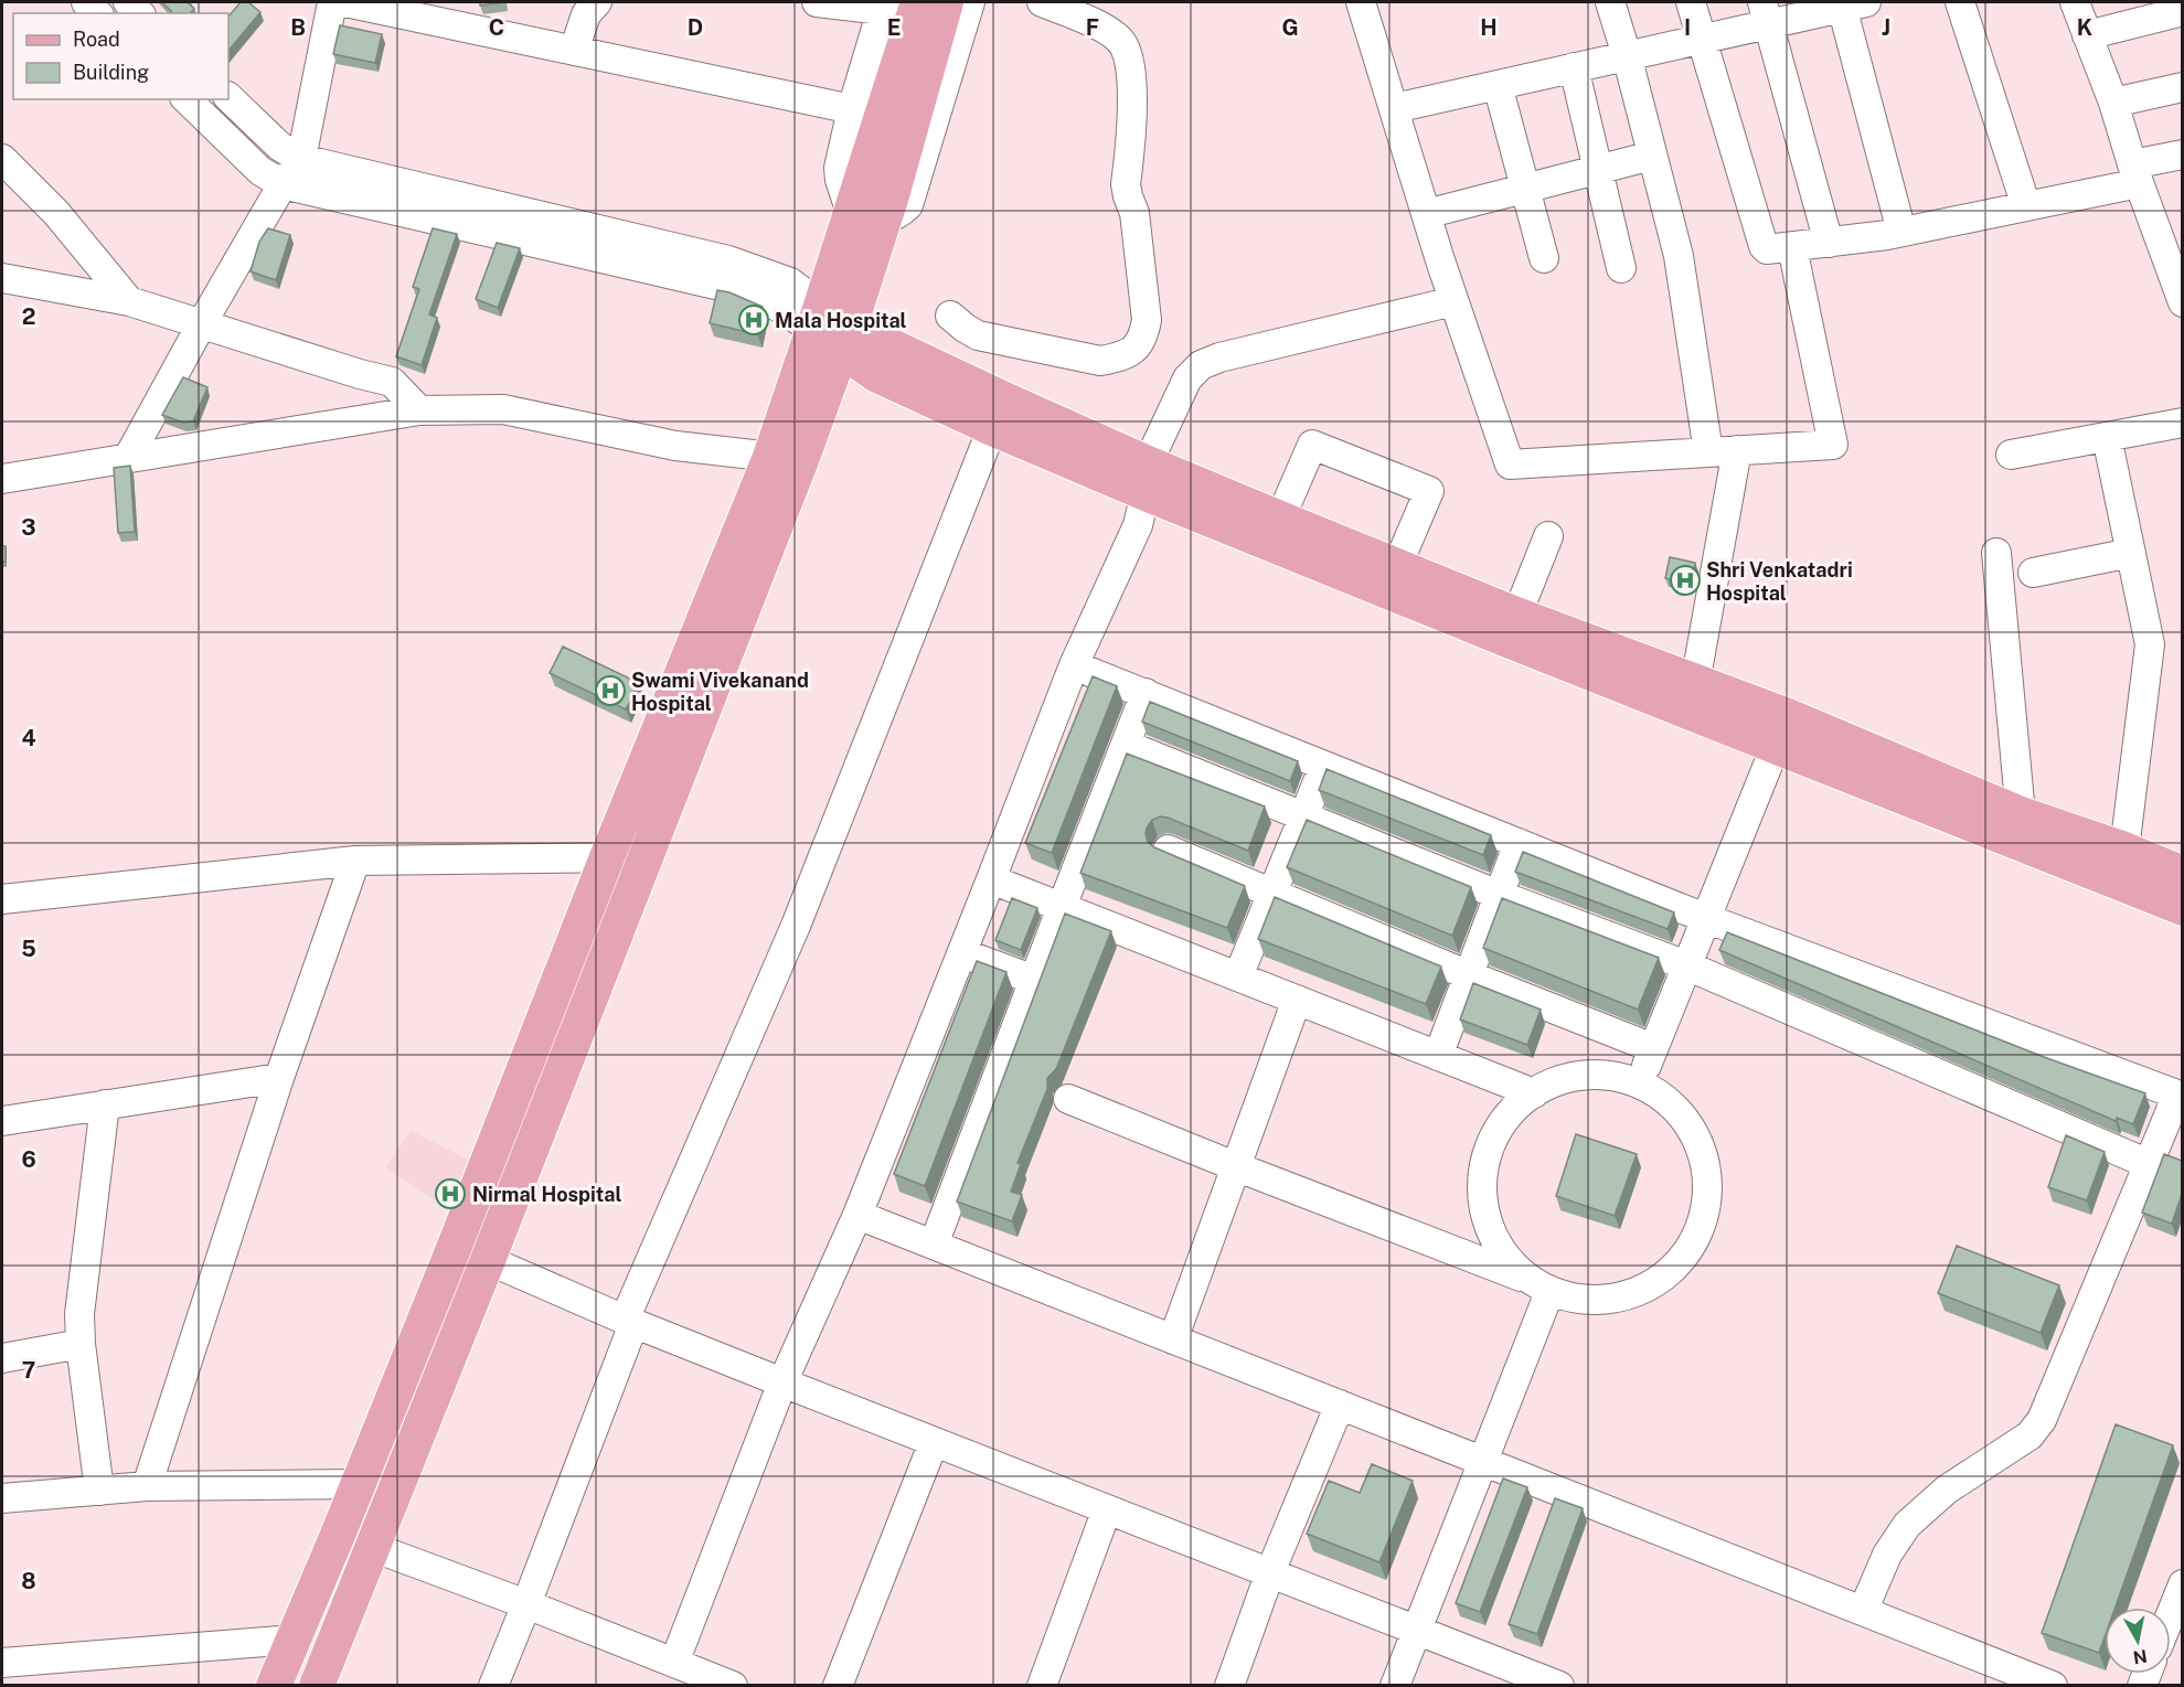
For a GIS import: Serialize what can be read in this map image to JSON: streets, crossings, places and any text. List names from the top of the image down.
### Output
{
  "places": {
    "hospital": [
      "Mala Hospital",
      "Shri Venkatadri Hospital",
      "Swami Vivekanand Hospital",
      "Nirmal Hospital"
    ]
  },
  "legend": ["Road", "Building"],
  "north": "bottom",
  "grid": {
    "columns": [
      "B",
      "C",
      "D",
      "E",
      "F",
      "G",
      "H",
      "I",
      "J",
      "K"
    ],
    "rows": [
      "2",
      "3",
      "4",
      "5",
      "6",
      "7",
      "8"
    ]
  }
}
